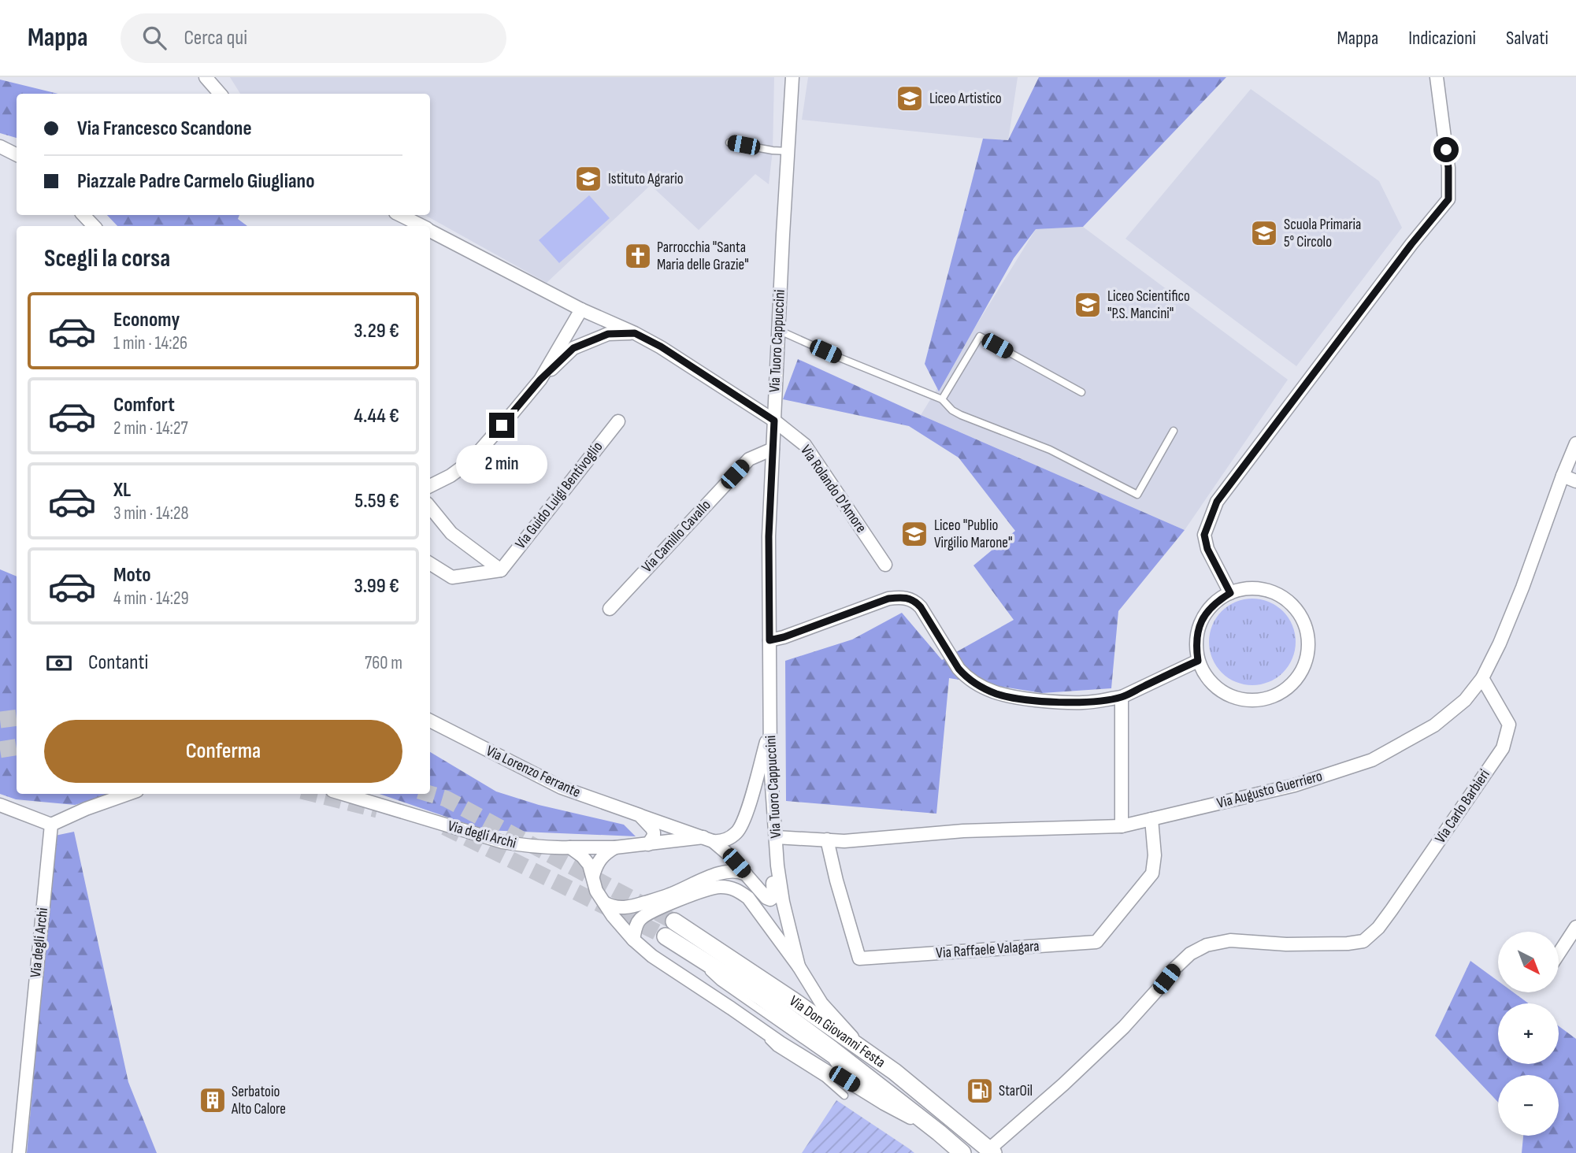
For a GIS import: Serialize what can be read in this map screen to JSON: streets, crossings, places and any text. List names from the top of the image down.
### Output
{
  "streets": {
    "main road": ["Via Don Giovanni Festa"],
    "street": [
      "Via Tuoro Cappuccini",
      "Via Rolando D'Amore",
      "Via Guido Luigi Bentivoglio",
      "Via Camillo Cavallo",
      "Via Lorenzo Ferrante",
      "Via Augusto Guerriero",
      "Via Carlo Barbieri",
      "Via degli Archi",
      "Via Raffaele Valagara"
    ]
  },
  "crossings": [
    ["Via Tuoro Cappuccini", "Via Rolando D'Amore"],
    ["Via Tuoro Cappuccini", "Via Camillo Cavallo"],
    ["Via Tuoro Cappuccini", "Via Augusto Guerriero"],
    ["Via Tuoro Cappuccini", "Via degli Archi"],
    ["Via Lorenzo Ferrante", "Via degli Archi"],
    ["Via Augusto Guerriero", "Via Carlo Barbieri"],
    ["Via Augusto Guerriero", "Via Raffaele Valagara"],
    ["Via Carlo Barbieri", "Via Don Giovanni Festa"]
  ],
  "places": {
    "school or university": [
      "Liceo Artistico",
      "Istituto Agrario",
      "Scuola Primaria 5° Circolo",
      "Liceo Scientifico \"P.S. Mancini\"",
      "Liceo \"Publio Virgilio Marone\""
    ],
    "church": ["Parrocchia \"Santa Maria delle Grazie\""],
    "fuel station": ["StarOil"],
    "building": ["Serbatoio Alto Calore"]
  },
  "north": "bottom right",
  "page": {
    "header": "Mappa",
    "search": "Cerca qui",
    "nav": ["Mappa", "Indicazioni", "Salvati"],
    "banner": ["Via Francesco Scandone", "Piazzale Padre Carmelo Giugliano"],
    "heading": "Scegli la corsa",
    "list": [
      {
        "name": "Economy",
        "note": "1 min · 14:26",
        "value": "3.29 €"
      },
      {
        "name": "Comfort",
        "note": "2 min · 14:27",
        "value": "4.44 €"
      },
      {
        "name": "XL",
        "note": "3 min · 14:28",
        "value": "5.59 €"
      },
      {
        "name": "Moto",
        "note": "4 min · 14:29",
        "value": "3.99 €"
      }
    ],
    "bubble": "2 min",
    "pay": ["Contanti", "760 m"],
    "buttons": "Conferma",
    "map_buttons": ["+", "−"]
  }
}
